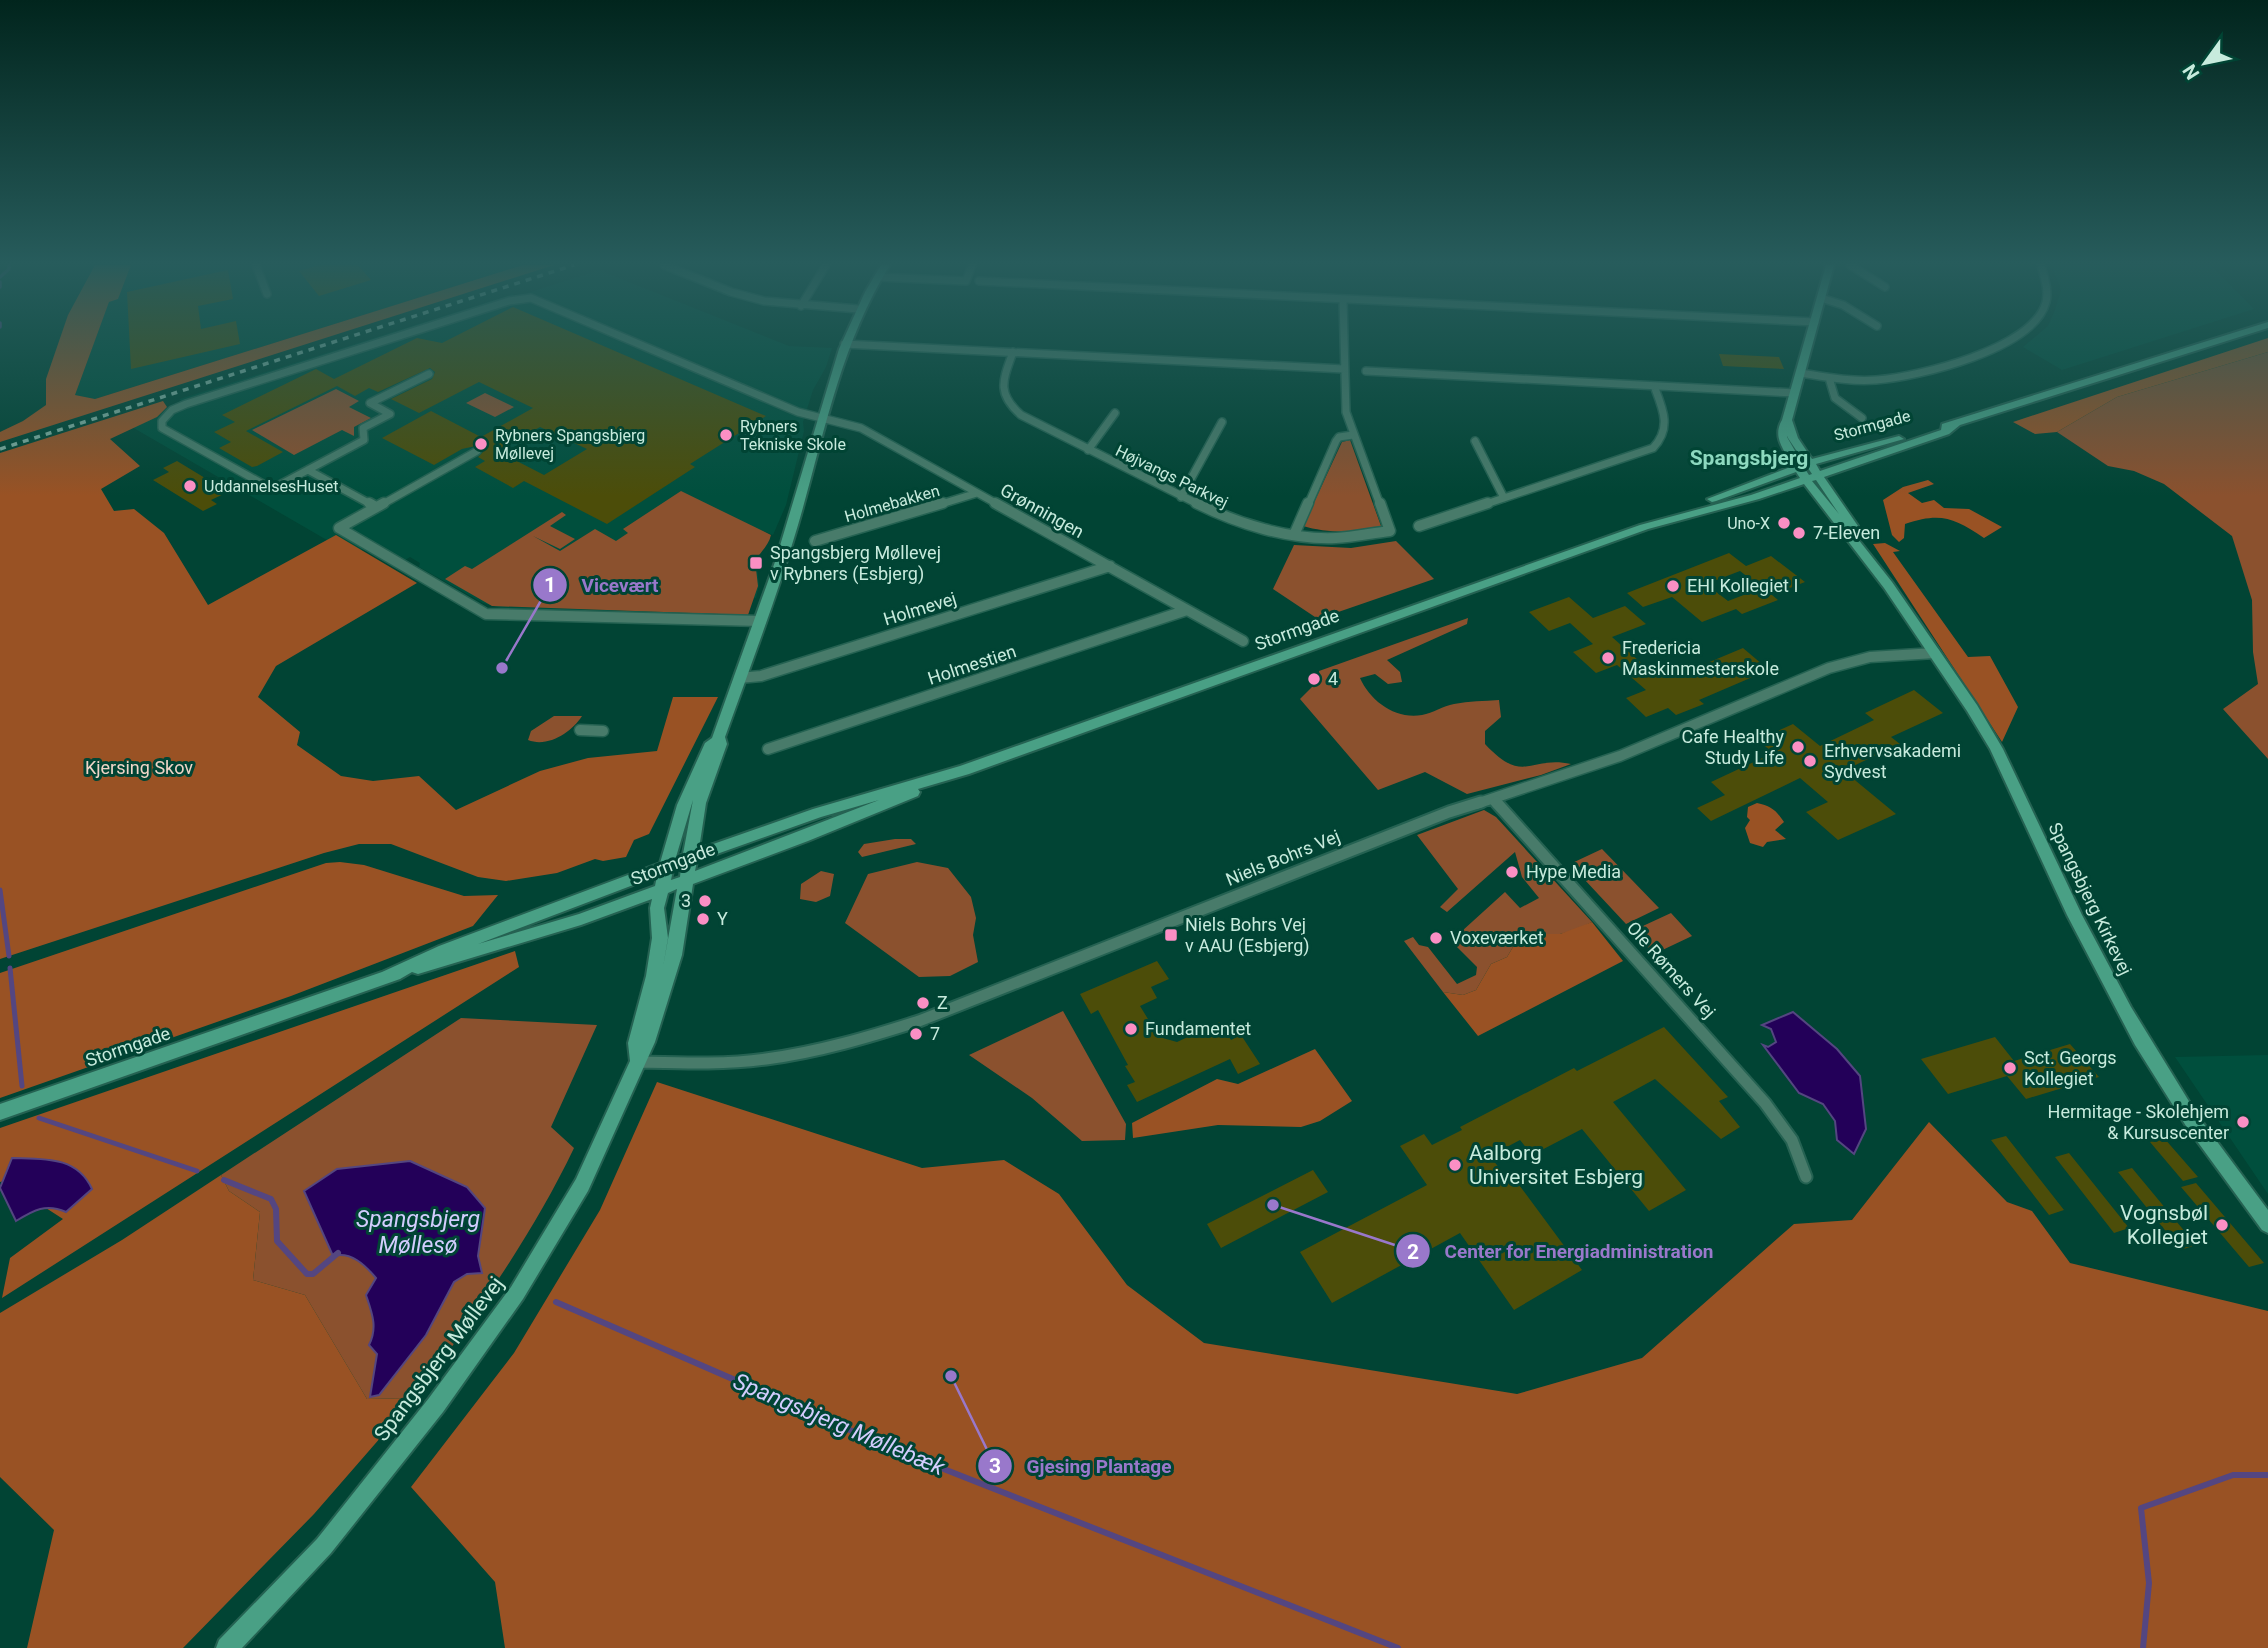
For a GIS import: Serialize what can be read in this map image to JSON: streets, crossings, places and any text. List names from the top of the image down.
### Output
{
  "streets": {
    "street": [
      "Stormgade",
      "Højvangs Parkvej",
      "Holmebakken",
      "Grønningen",
      "Holmevej",
      "Holmestien",
      "Niels Bohrs Vej",
      "Spangsbjerg Kirkevej",
      "Ole Rømers Vej",
      "Spangsbjerg Møllevej"
    ]
  },
  "crossings": [
    ["Stormgade", "Spangsbjerg Kirkevej"],
    ["Stormgade", "Spangsbjerg Møllevej"],
    ["Holmebakken", "Grønningen"],
    ["Grønningen", "Holmevej"],
    ["Grønningen", "Holmestien"],
    ["Grønningen", "Spangsbjerg Møllevej"],
    ["Holmevej", "Spangsbjerg Møllevej"],
    ["Niels Bohrs Vej", "Spangsbjerg Kirkevej"],
    ["Niels Bohrs Vej", "Ole Rømers Vej"],
    ["Niels Bohrs Vej", "Spangsbjerg Møllevej"]
  ],
  "districts": ["Spangsbjerg"],
  "water": ["Spangsbjerg Møllesø", "Spangsbjerg Møllebæk"],
  "parks": ["Kjersing Skov"],
  "places": {
    "other": [
      "Rybners Tekniske Skole",
      "Rybners Spangsbjerg Møllevej",
      "UddannelsesHuset",
      "Uno-X",
      "7-Eleven",
      "EHI Kollegiet I",
      "Fredericia Maskinmesterskole",
      "Vicevært",
      "4",
      "Cafe Healthy Study Life",
      "Erhvervsakademi Sydvest",
      "Hype Media",
      "3",
      "Y",
      "Voxeværket",
      "Z",
      "Fundamentet",
      "7",
      "Sct. Georgs Kollegiet",
      "Hermitage - Skolehjem & Kursuscenter",
      "Aalborg Universitet Esbjerg",
      "Center for Energiadministration",
      "Vognsbøl Kollegiet",
      "Gjesing Plantage"
    ],
    "transit": ["Spangsbjerg Møllevej v Rybners (Esbjerg)", "Niels Bohrs Vej v AAU (Esbjerg)"]
  },
  "north": "bottom left"
}
